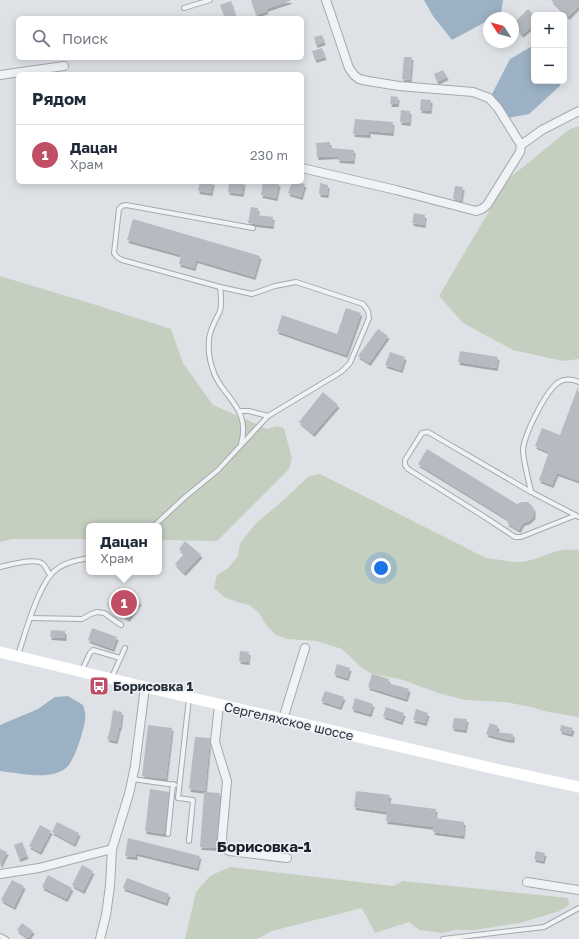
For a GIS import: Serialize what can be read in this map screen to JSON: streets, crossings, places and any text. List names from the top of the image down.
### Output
{
  "streets": {
    "main road": ["Сергеляхское шоссе"]
  },
  "districts": ["Борисовка-1"],
  "places": {
    "bus stop": ["Борисовка 1"]
  },
  "north": "top left",
  "page": {
    "map_buttons": ["+", "−"],
    "search": "Поиск",
    "heading": "Рядом",
    "list": [
      {
        "mark": "1",
        "name": "Дацан",
        "note": "Храм",
        "value": "230 m"
      }
    ],
    "popup": ["Дацан", "Храм"],
    "pins": "1"
  }
}
